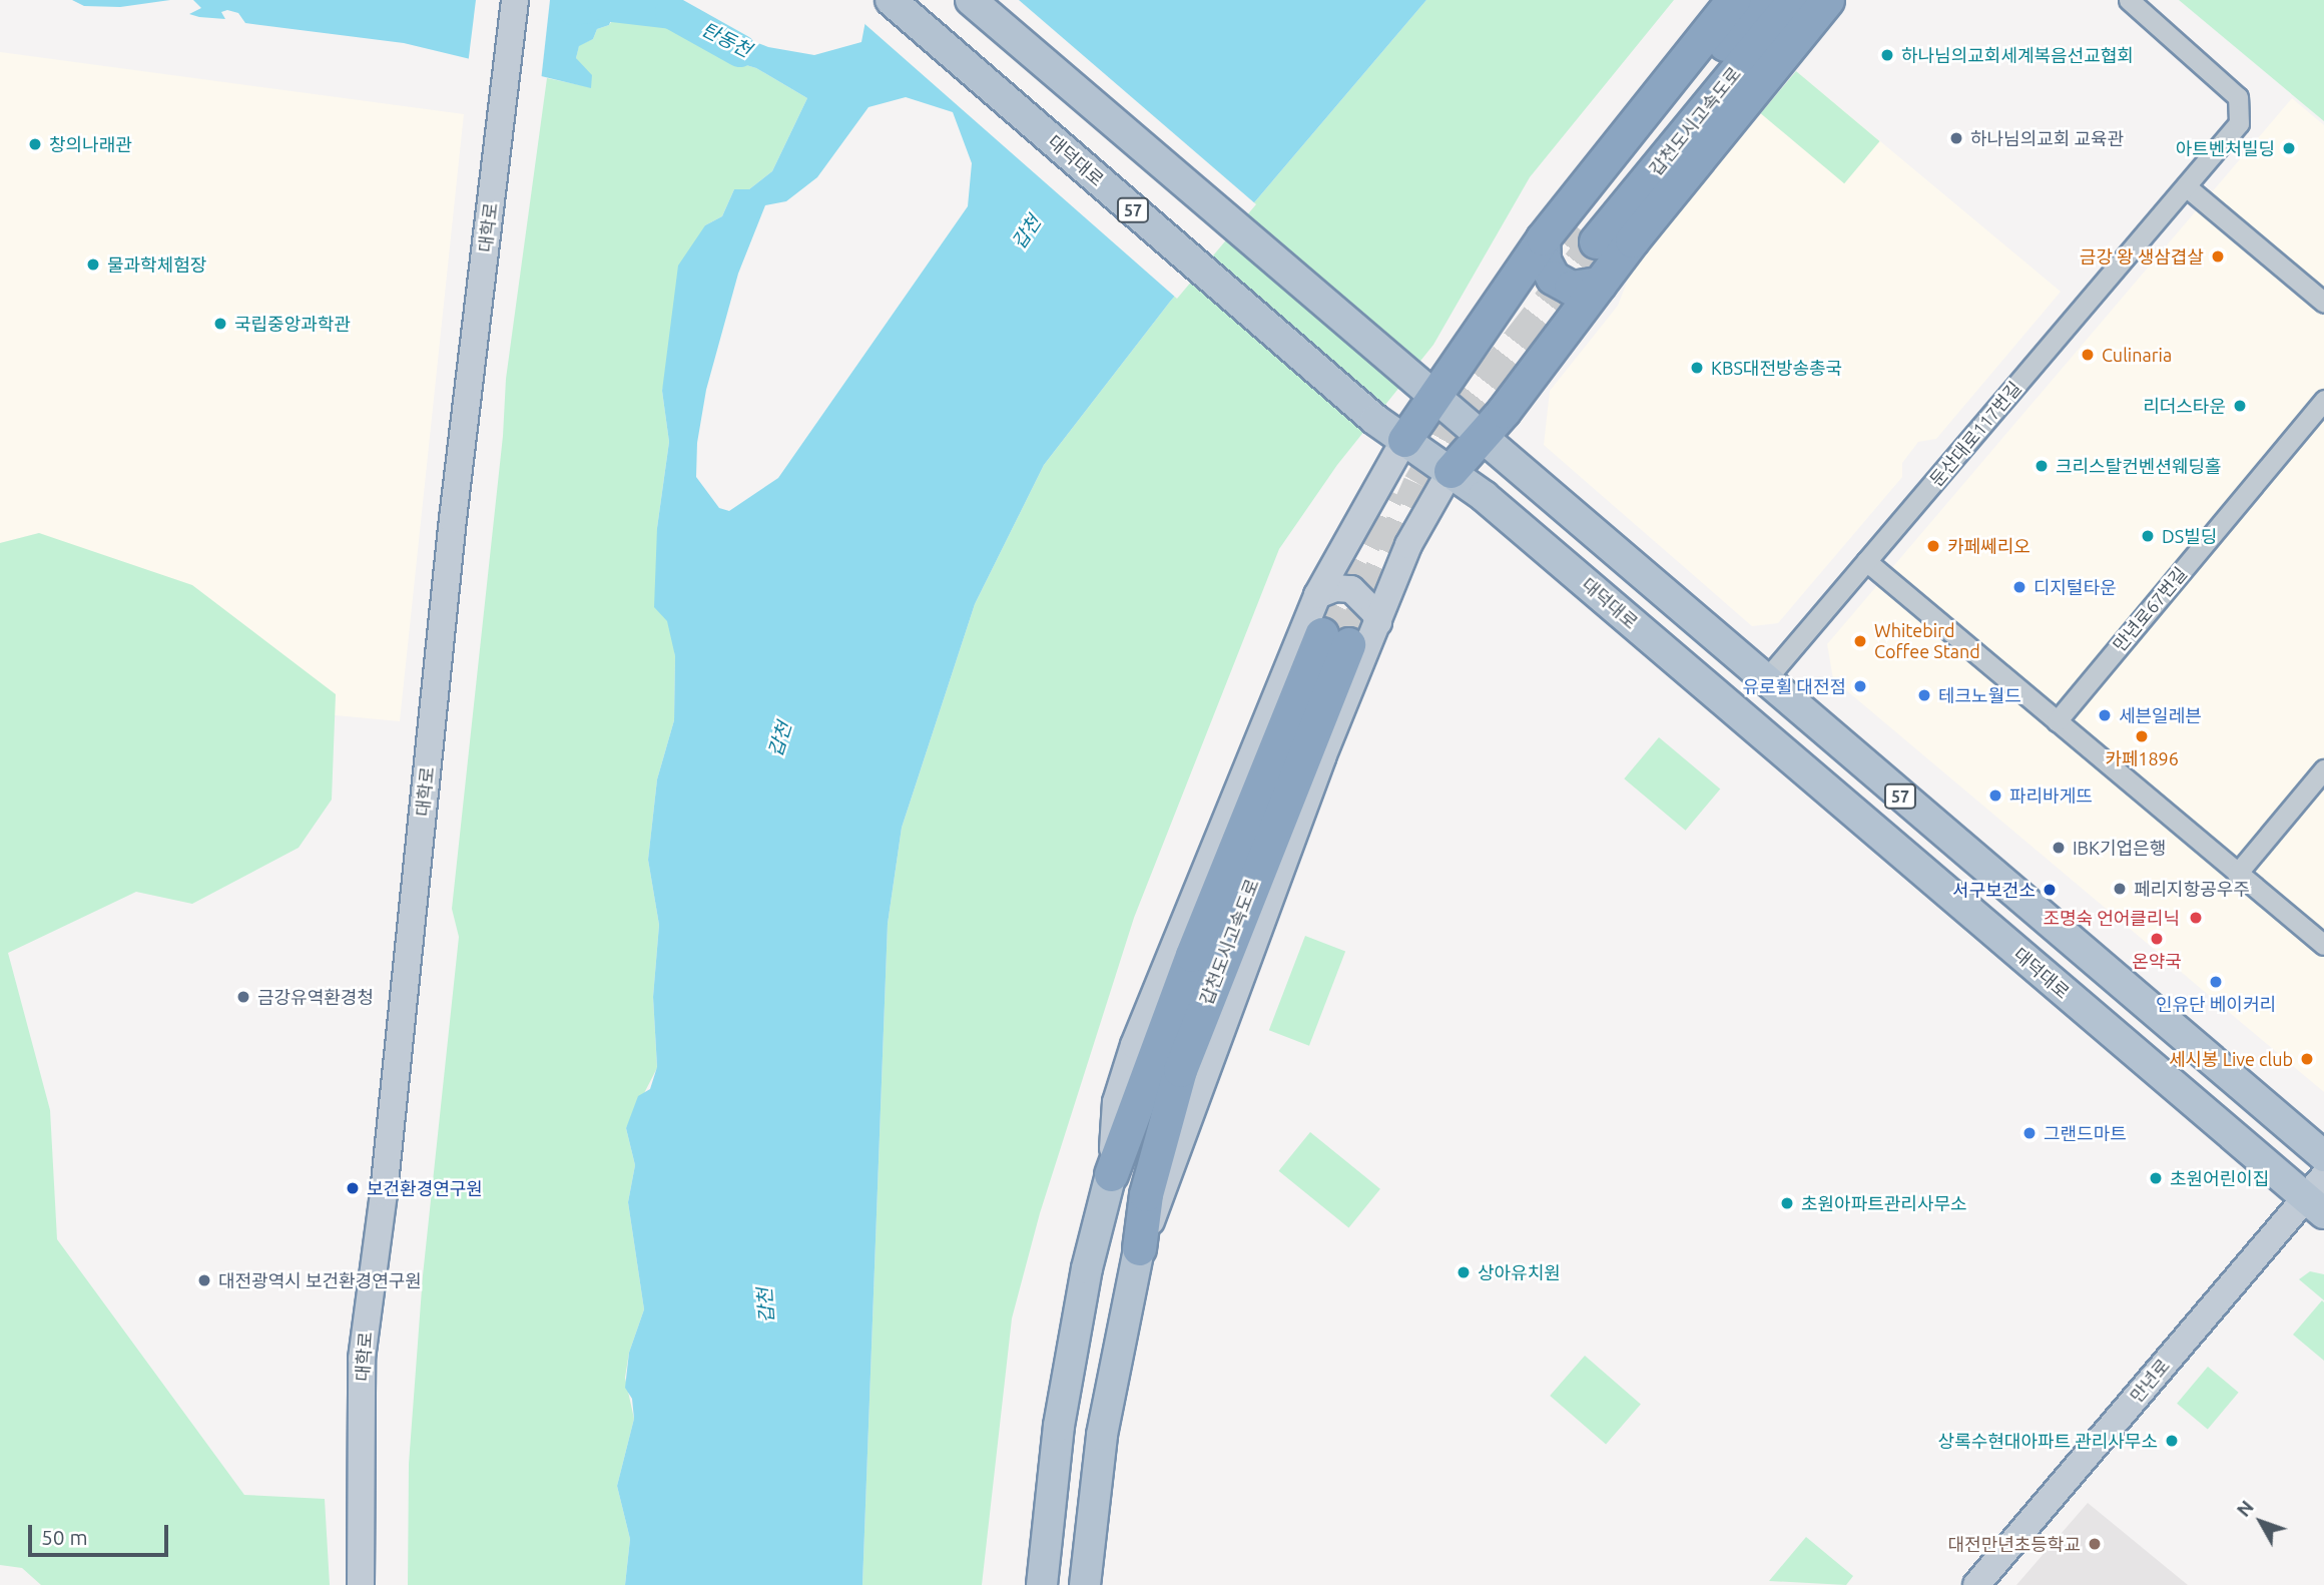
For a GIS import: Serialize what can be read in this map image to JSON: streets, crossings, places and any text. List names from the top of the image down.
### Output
{
  "streets": {
    "highway": ["갑천도시고속도로"],
    "main road": ["대덕대로", "57"],
    "street": [
      "대학로",
      "둔산대로117번길",
      "만년로67번길",
      "만년로"
    ]
  },
  "crossings": [
    ["대덕대로", "만년로"],
    ["57", "둔산대로117번길"]
  ],
  "water": ["탄동천", "갑천"],
  "places": [
    "하나님의교회세계복음선교협회",
    "하나님의교회 교육관",
    "창의나래관",
    "아트벤처빌딩",
    "금강 왕 생삼겹살",
    "물과학체험장",
    "국립중앙과학관",
    "Culinaria",
    "KBS대전방송총국",
    "리더스타운",
    "크리스탈컨벤션웨딩홀",
    "DS빌딩",
    "카페쎄리오",
    "디지털타운",
    "Whitebird Coffee Stand",
    "유로휠 대전점",
    "테크노월드",
    "세븐일레븐",
    "카페1896",
    "파리바게뜨",
    "IBK기업은행",
    "페리지항공우주",
    "서구보건소",
    "조명숙 언어클리닉",
    "온약국",
    "인유단 베이커리",
    "금강유역환경청",
    "세시봉 Live club",
    "그랜드마트",
    "초원어린이집",
    "보건환경연구원",
    "초원아파트관리사무소",
    "상아유치원",
    "대전광역시 보건환경연구원",
    "상록수현대아파트 관리사무소",
    "대전만년초등학교"
  ],
  "scale_bar": "50 m",
  "north": "top left"
}
